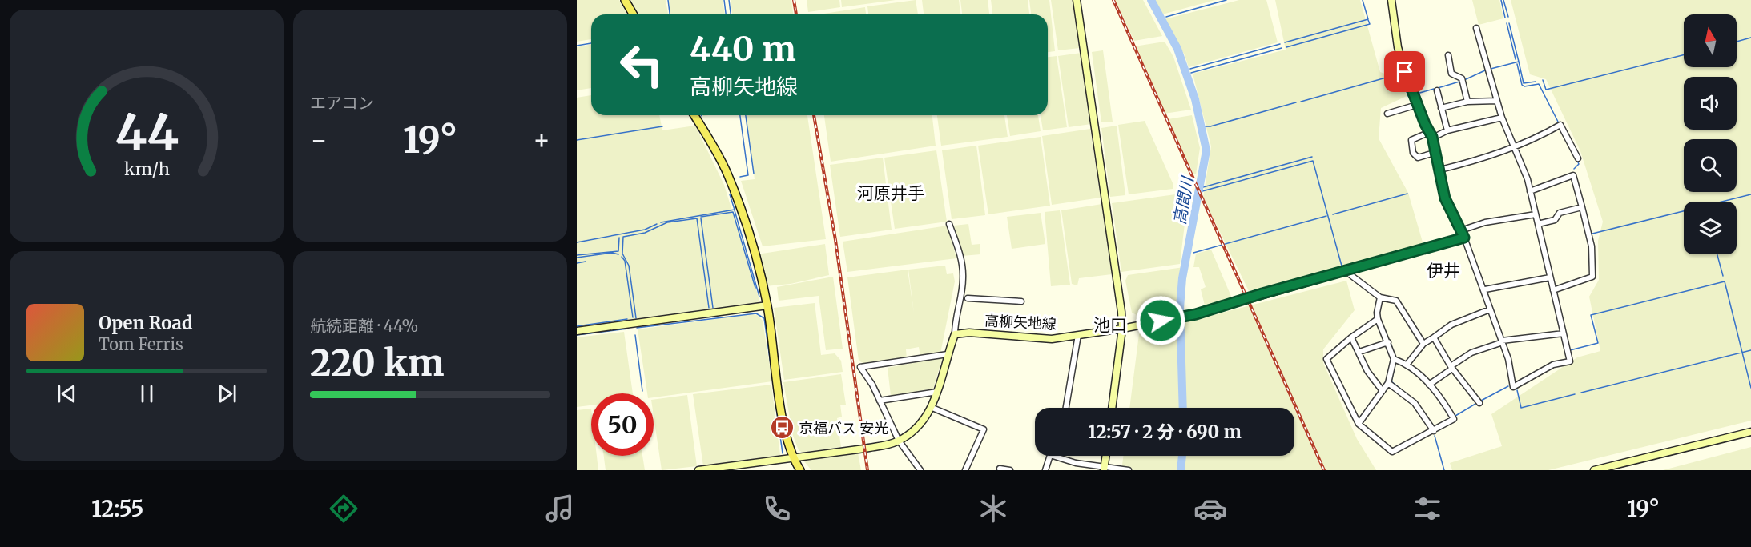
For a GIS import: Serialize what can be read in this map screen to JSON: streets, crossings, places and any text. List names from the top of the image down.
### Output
{
  "streets": {
    "main road": ["高柳矢地線"]
  },
  "districts": ["河原井手", "伊井", "池口"],
  "water": ["高間川"],
  "places": {
    "bus stop": ["京福バス 安光"]
  },
  "north": "top",
  "page": {
    "tile": [
      "エアコン",
      ["航続距離 · 44%", "220 km"]
    ],
    "turn": ["440 m", "高柳矢地線"],
    "heat": ["−", "19°", "+"],
    "song": ["Open Road", "Tom Ferris"],
    "limit": "50",
    "trip": "12:57 · 2 分 · 690 m",
    "tabs": ["12:55", "19°"],
    "gauge": ["44", "km/h"]
  }
}
